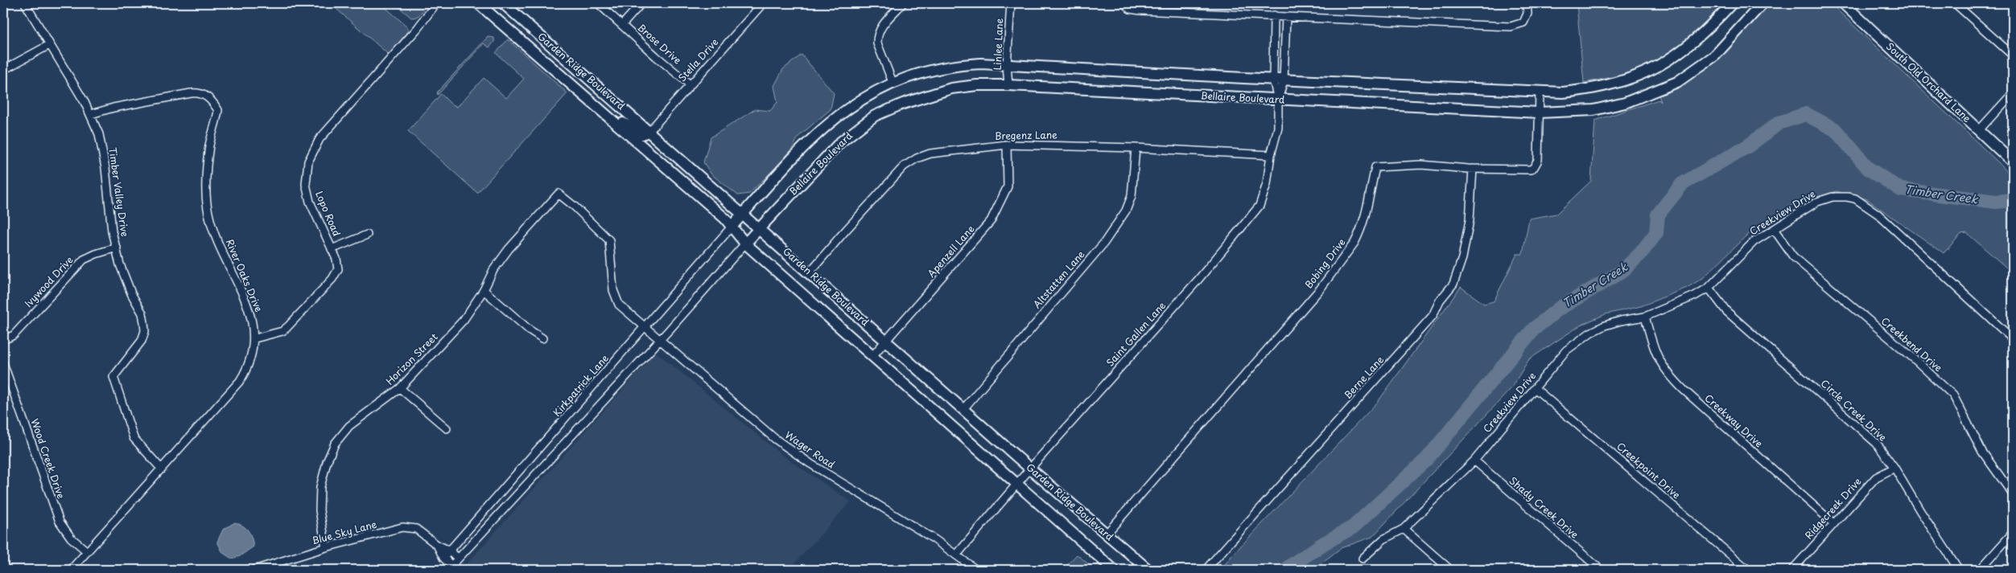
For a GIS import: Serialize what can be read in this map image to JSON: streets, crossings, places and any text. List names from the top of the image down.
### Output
{
  "streets": {
    "main road": ["Garden Ridge Boulevard", "South Old Orchard Lane", "Bellaire Boulevard"],
    "street": [
      "Brose Drive",
      "Linlee Lane",
      "Stella Drive",
      "Bregenz Lane",
      "Timber Valley Drive",
      "Creekview Drive",
      "Lopo Road",
      "Apenzell Lane",
      "Bobing Drive",
      "River Oaks Drive",
      "Altstatten Lane",
      "Ivywood Drive",
      "Saint Gallen Lane",
      "Creekbend Drive",
      "Horizon Street",
      "Berne Lane",
      "Kirkpatrick Lane",
      "Circle Creek Drive",
      "Creekway Drive",
      "Wager Road",
      "Wood Creek Drive",
      "Creekpoint Drive",
      "Shady Creek Drive",
      "Ridgecreek Drive",
      "Blue Sky Lane"
    ]
  },
  "crossings": [
    ["Brose Drive", "Stella Drive"],
    ["Linlee Lane", "Bellaire Boulevard"],
    ["Stella Drive", "Garden Ridge Boulevard"],
    ["Garden Ridge Boulevard", "Bellaire Boulevard"],
    ["Garden Ridge Boulevard", "Bregenz Lane"],
    ["Garden Ridge Boulevard", "Apenzell Lane"],
    ["Garden Ridge Boulevard", "Bobing Drive"],
    ["Garden Ridge Boulevard", "Altstatten Lane"],
    ["Garden Ridge Boulevard", "Saint Gallen Lane"],
    ["Garden Ridge Boulevard", "Kirkpatrick Lane"],
    ["Bellaire Boulevard", "Bobing Drive"],
    ["Bellaire Boulevard", "Saint Gallen Lane"],
    ["Bellaire Boulevard", "Kirkpatrick Lane"],
    ["Bregenz Lane", "Apenzell Lane"],
    ["Bregenz Lane", "Altstatten Lane"],
    ["Bregenz Lane", "Saint Gallen Lane"],
    ["Timber Valley Drive", "River Oaks Drive"],
    ["Timber Valley Drive", "Ivywood Drive"],
    ["Creekview Drive", "Creekbend Drive"],
    ["Creekview Drive", "Circle Creek Drive"],
    ["Creekview Drive", "Creekway Drive"],
    ["Creekview Drive", "Creekpoint Drive"],
    ["Creekview Drive", "Shady Creek Drive"],
    ["Lopo Road", "River Oaks Drive"],
    ["Bobing Drive", "Berne Lane"],
    ["River Oaks Drive", "Wood Creek Drive"],
    ["Saint Gallen Lane", "Wager Road"],
    ["Horizon Street", "Wager Road"],
    ["Horizon Street", "Blue Sky Lane"],
    ["Kirkpatrick Lane", "Wager Road"],
    ["Kirkpatrick Lane", "Blue Sky Lane"],
    ["Circle Creek Drive", "Ridgecreek Drive"],
    ["Creekway Drive", "Ridgecreek Drive"]
  ],
  "water": ["Timber Creek"]
}
